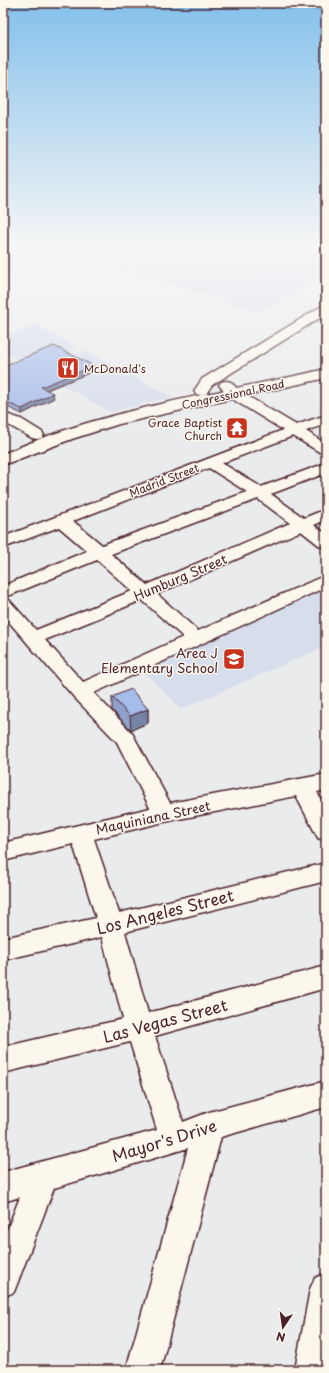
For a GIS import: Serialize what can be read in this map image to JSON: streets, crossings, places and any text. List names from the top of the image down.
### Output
{
  "streets": {
    "main road": ["Congressional Road"],
    "street": [
      "Madrid Street",
      "Humburg Street",
      "Maquiniana Street",
      "Los Angeles Street",
      "Las Vegas Street",
      "Mayor's Drive"
    ]
  },
  "places": {
    "restaurant": ["McDonald's"],
    "temple": ["Grace Baptist Church"],
    "school or university": ["Area J Elementary School"]
  },
  "north": "bottom"
}
